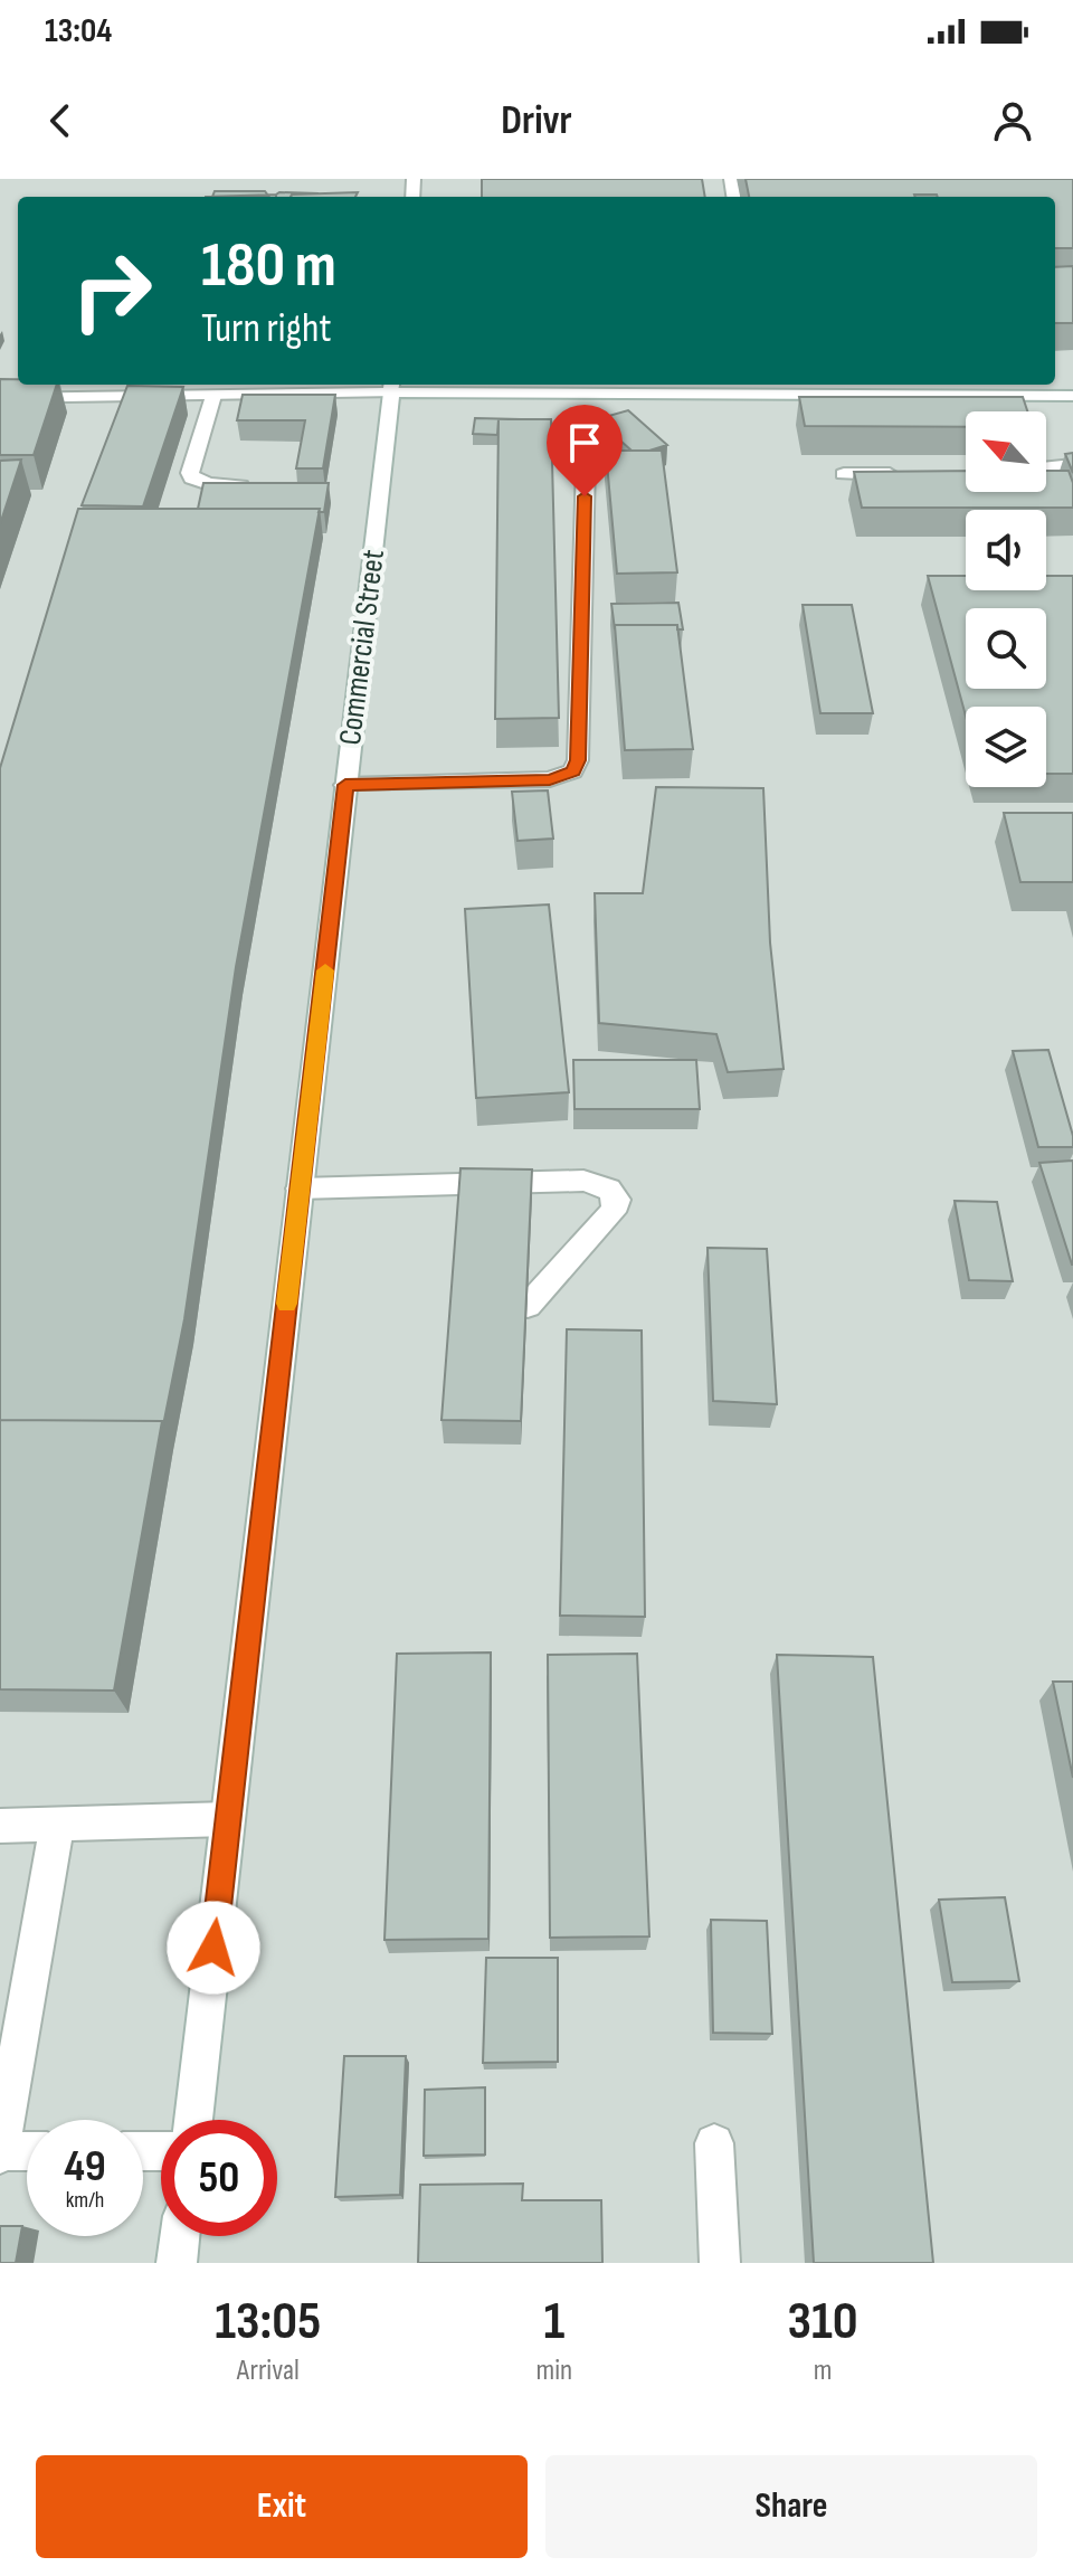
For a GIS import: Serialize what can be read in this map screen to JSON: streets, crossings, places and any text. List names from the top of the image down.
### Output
{
  "streets": {
    "main road": ["Commercial Street"]
  },
  "north": "top left",
  "page": {
    "status": "13:04",
    "header": "Drivr",
    "turn": ["180 m", "Turn right"],
    "speed": "49 km/h",
    "limit": "50",
    "eta": [
      "13:05",
      "Arrival",
      "1",
      "min",
      "310",
      "m"
    ],
    "buttons": ["Exit", "Share"]
  }
}
